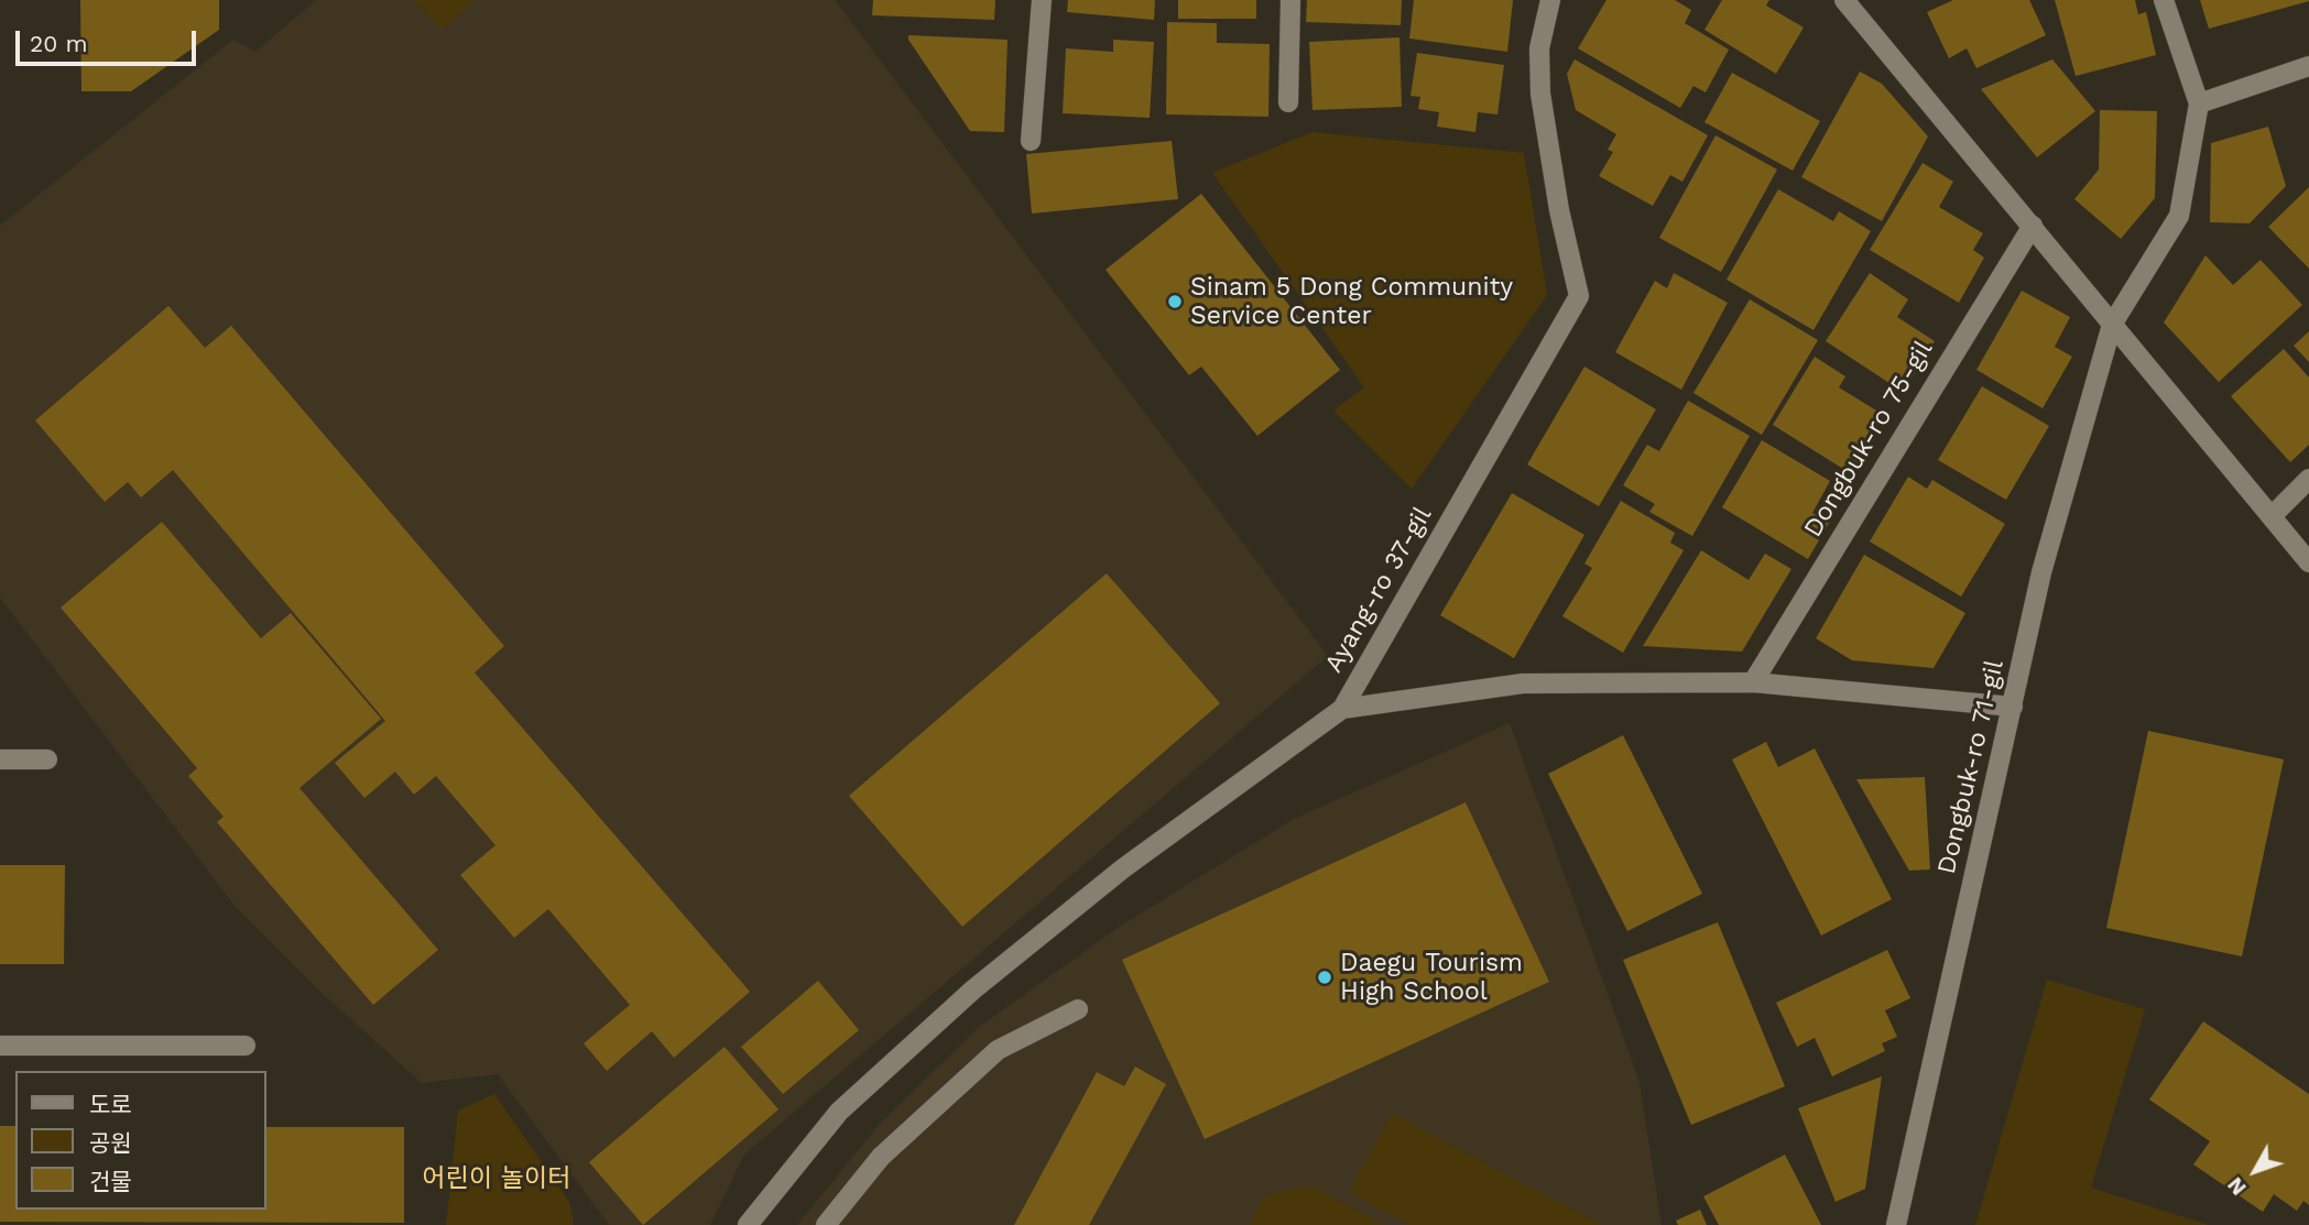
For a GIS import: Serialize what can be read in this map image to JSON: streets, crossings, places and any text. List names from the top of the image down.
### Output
{
  "streets": {
    "street": ["Dongbuk-ro 75-gil", "Ayang-ro 37-gil", "Dongbuk-ro 71-gil"]
  },
  "crossings": [
    ["Dongbuk-ro 75-gil", "Ayang-ro 37-gil"],
    ["Ayang-ro 37-gil", "Dongbuk-ro 71-gil"]
  ],
  "parks": ["어린이 놀이터"],
  "places": ["Sinam 5 Dong Community Service Center", "Daegu Tourism High School"],
  "legend": ["도로", "공원", "건물"],
  "scale_bar": "20 m",
  "north": "bottom left"
}
